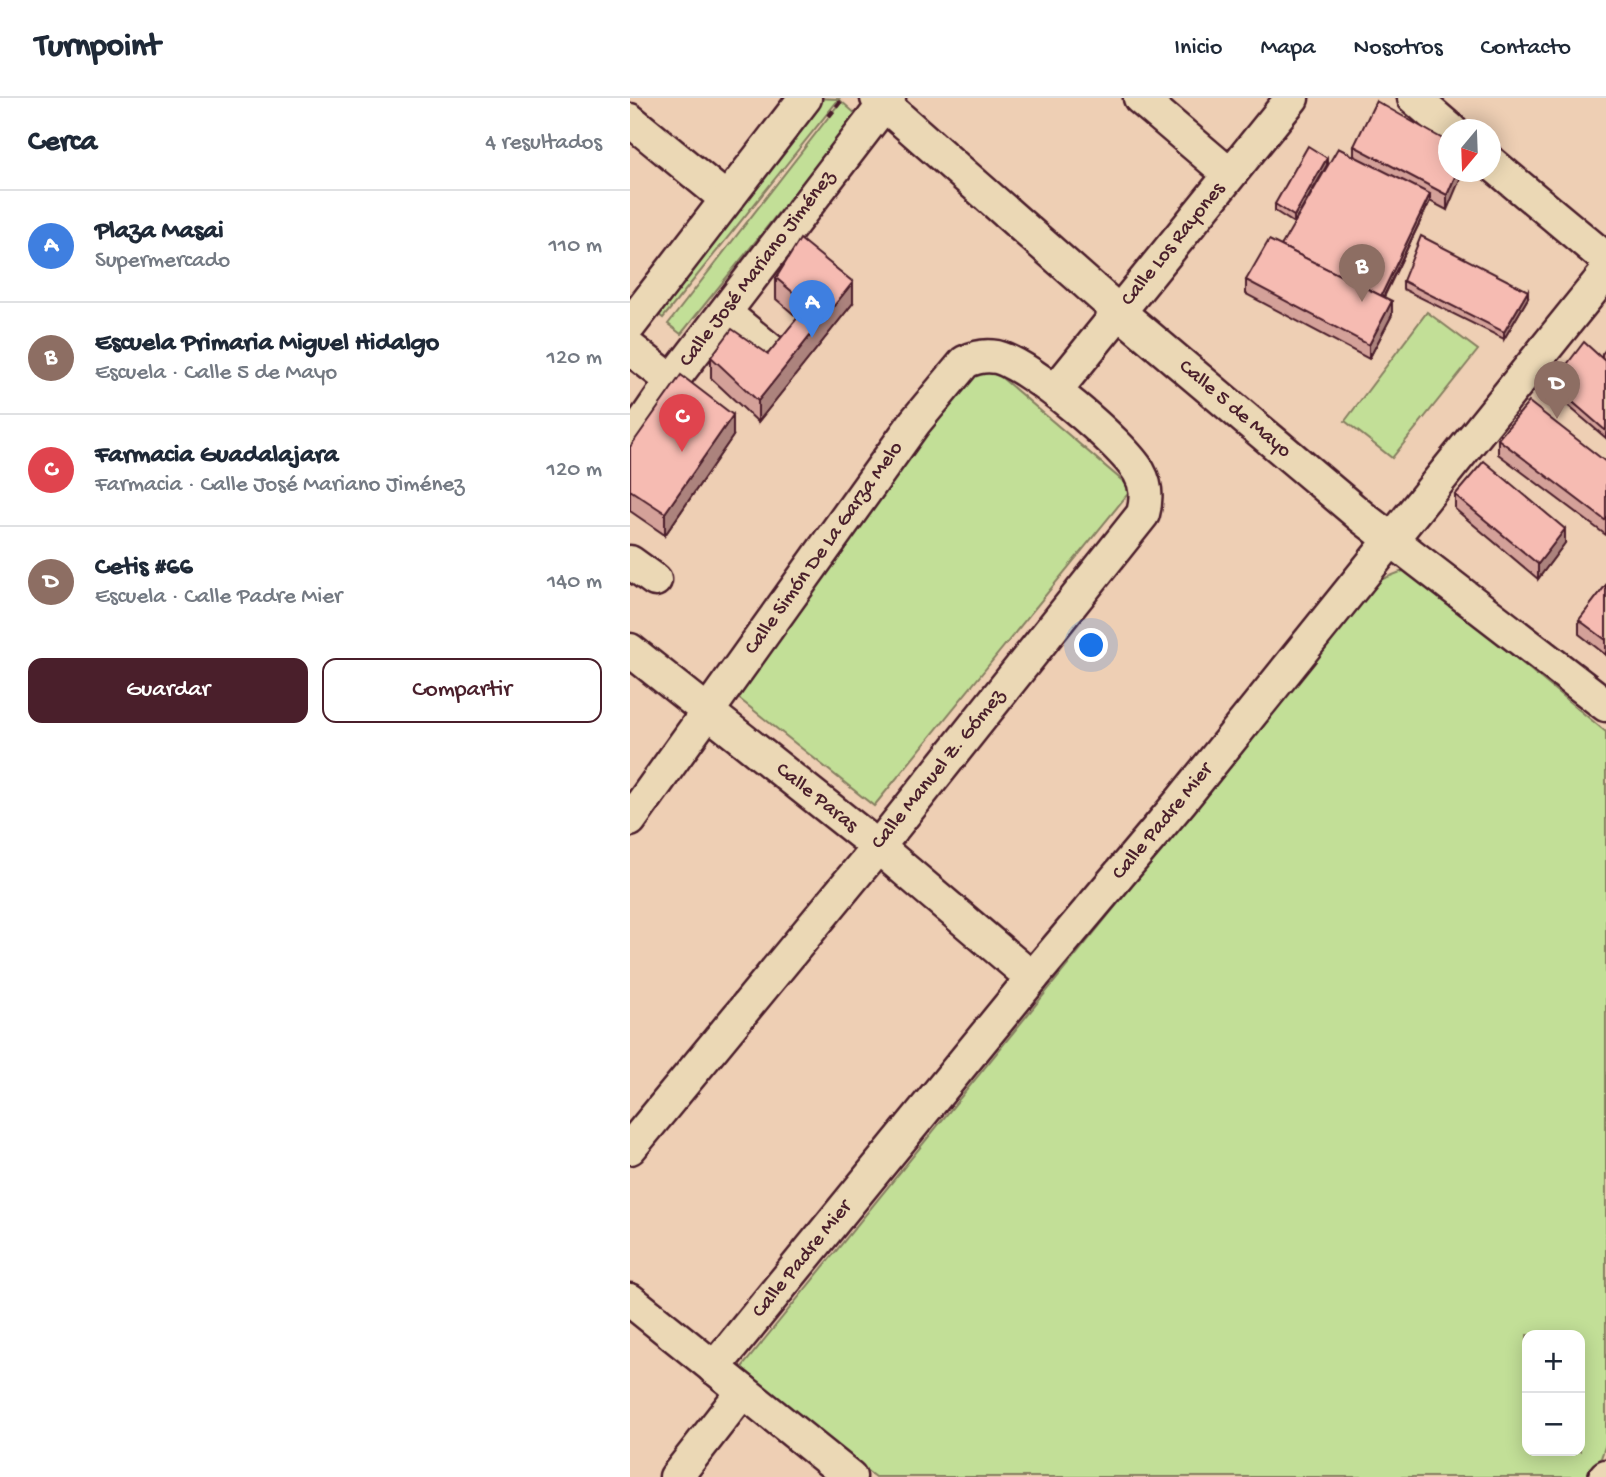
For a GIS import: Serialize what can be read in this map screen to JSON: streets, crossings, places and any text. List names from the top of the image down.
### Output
{
  "streets": {
    "street": [
      "Calle Los Rayones",
      "Calle José Mariano Jiménez",
      "Calle 5 de Mayo",
      "Calle Simón De La Garza Melo",
      "Calle Manuel Z. Gómez",
      "Calle Paras",
      "Calle Padre Mier"
    ]
  },
  "crossings": [
    ["Calle Los Rayones", "Calle 5 de Mayo"],
    ["Calle Los Rayones", "Calle Simón De La Garza Melo"],
    ["Calle Los Rayones", "Calle Manuel Z. Gómez"],
    ["Calle José Mariano Jiménez", "Calle 5 de Mayo"],
    ["Calle 5 de Mayo", "Calle Padre Mier"],
    ["Calle Simón De La Garza Melo", "Calle Manuel Z. Gómez"],
    ["Calle Simón De La Garza Melo", "Calle Paras"],
    ["Calle Manuel Z. Gómez", "Calle Paras"],
    ["Calle Paras", "Calle Padre Mier"]
  ],
  "north": "bottom",
  "page": {
    "header": "Turnpoint",
    "nav": [
      "Inicio",
      "Mapa",
      "Nosotros",
      "Contacto"
    ],
    "heading": ["Cerca", "4 resultados"],
    "list": [
      {
        "mark": "A",
        "name": "Plaza Masai",
        "note": "Supermercado",
        "value": "110 m"
      },
      {
        "mark": "B",
        "name": "Escuela Primaria Miguel Hidalgo",
        "note": "Escuela · Calle 5 de Mayo",
        "value": "120 m"
      },
      {
        "mark": "C",
        "name": "Farmacia Guadalajara",
        "note": "Farmacia · Calle José Mariano Jiménez",
        "value": "120 m"
      },
      {
        "mark": "D",
        "name": "Cetis #66",
        "note": "Escuela · Calle Padre Mier",
        "value": "140 m"
      }
    ],
    "pins": [
      "B",
      "A",
      "D",
      "C"
    ],
    "buttons": ["Guardar", "Compartir"],
    "map_buttons": ["+", "−"]
  }
}
